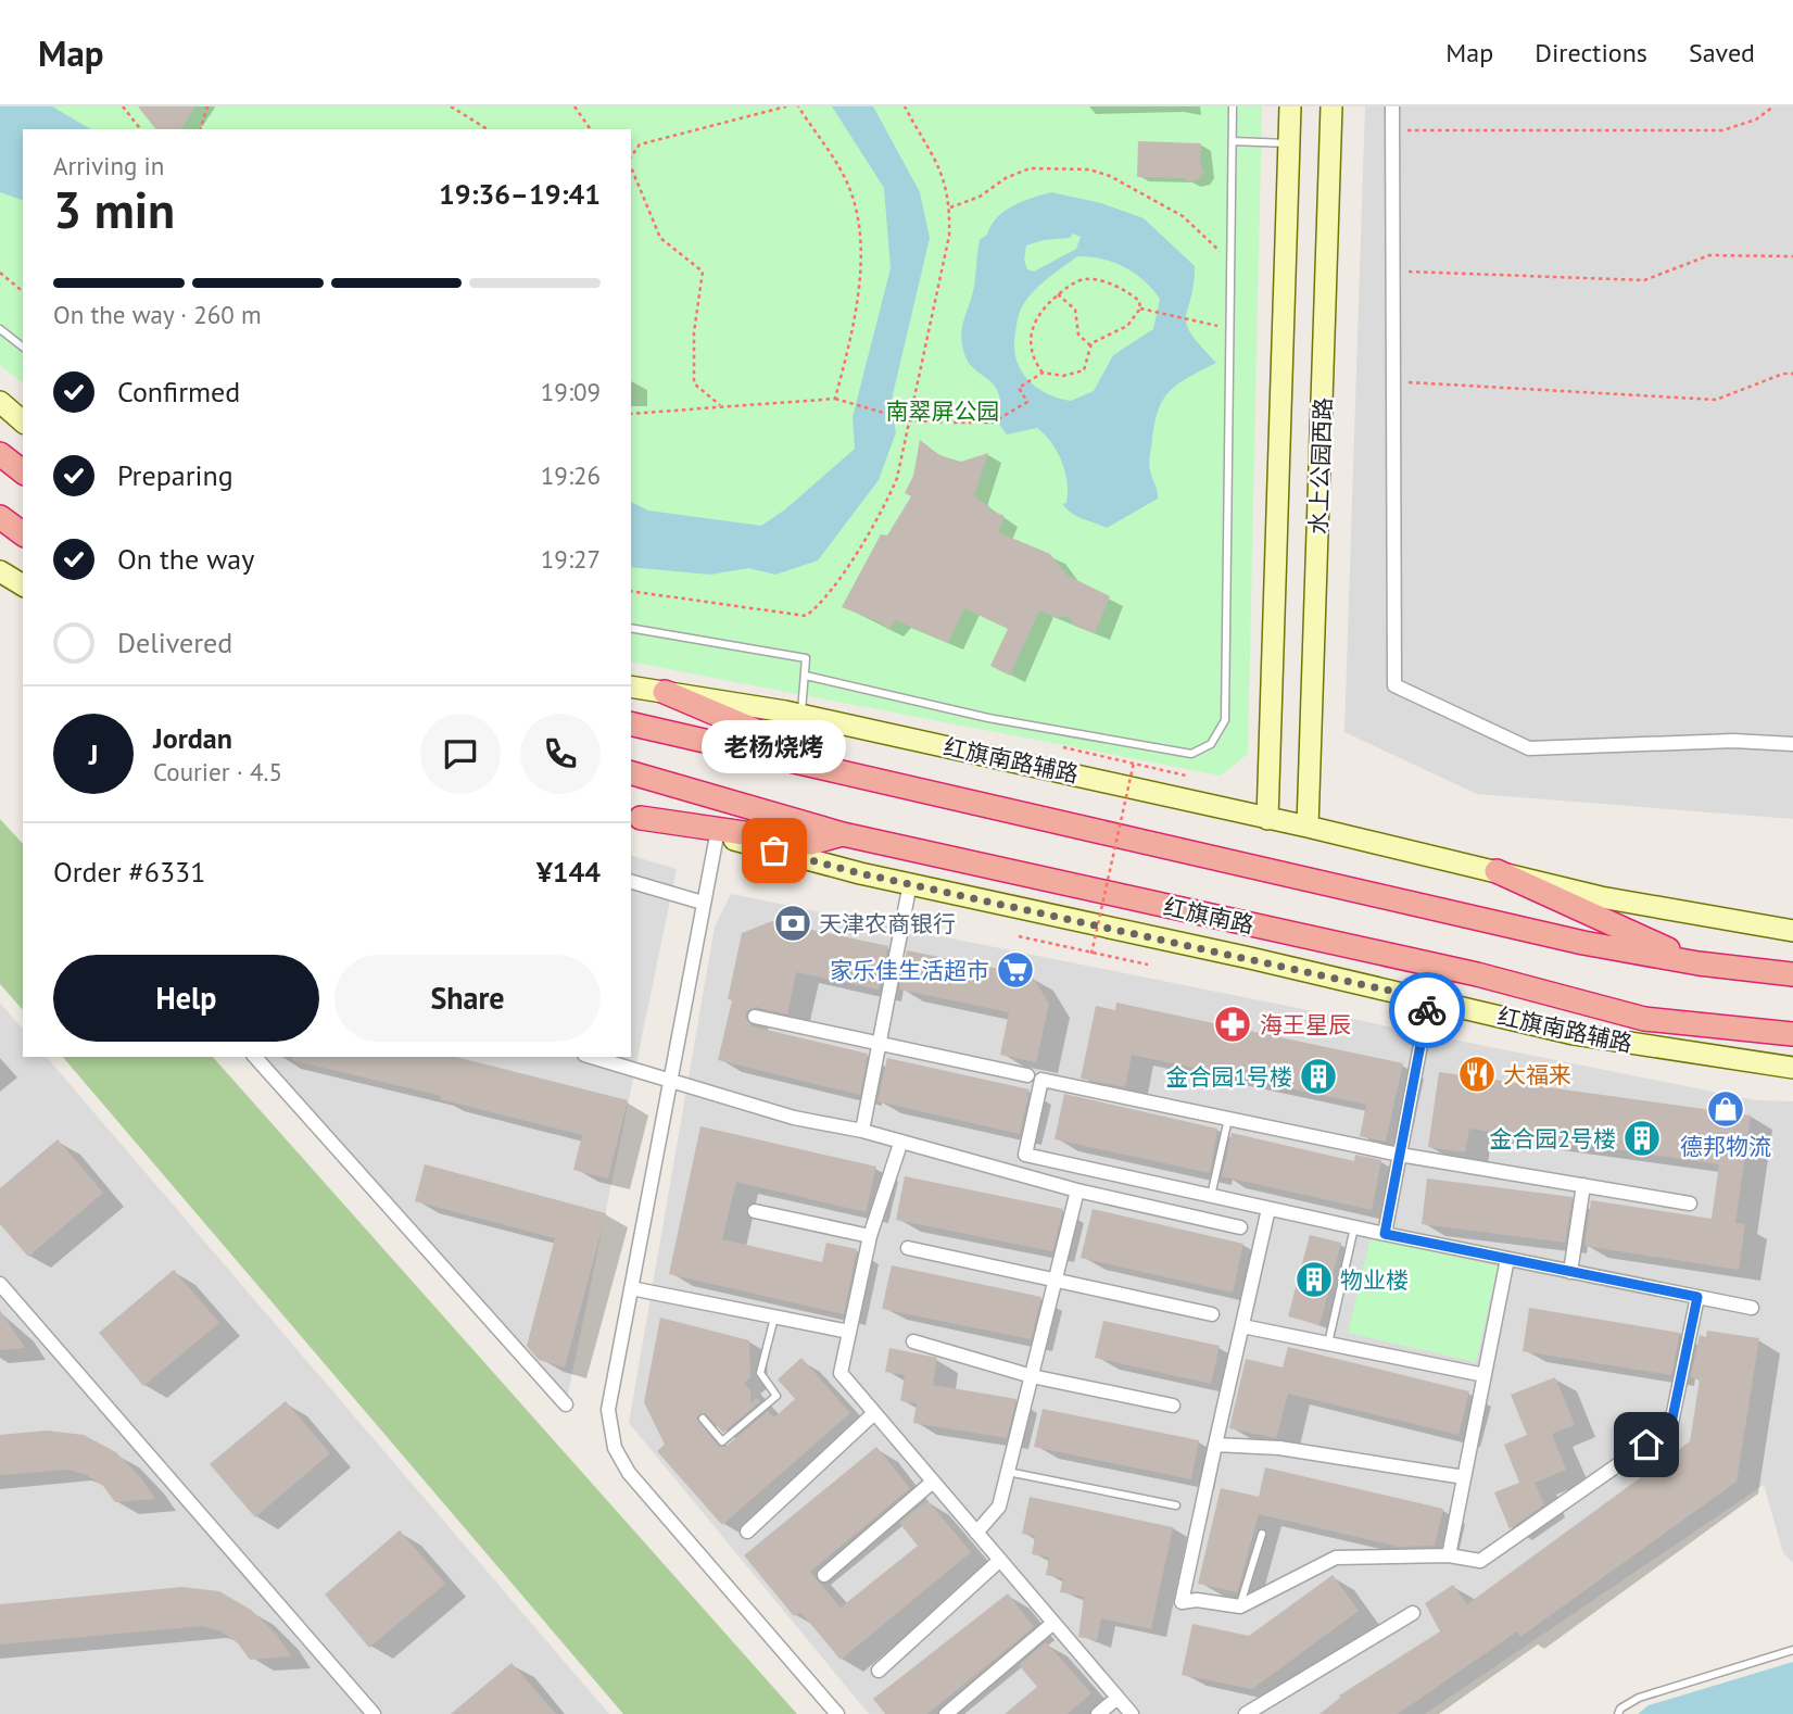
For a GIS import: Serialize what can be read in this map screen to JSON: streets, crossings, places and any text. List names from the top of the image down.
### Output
{
  "streets": {
    "highway": ["红旗南路"],
    "main road": ["水上公园西路", "红旗南路辅路"]
  },
  "crossings": [
    ["水上公园西路", "红旗南路辅路"]
  ],
  "parks": ["南翠屏公园"],
  "places": {
    "other": ["老杨烧烤"],
    "bank": ["天津农商银行"],
    "supermarket": ["家乐佳生活超市"],
    "pharmacy": ["海王星辰"],
    "restaurant": ["大福来"],
    "building": ["金合园1号楼", "金合园2号楼", "物业楼"],
    "shop": ["德邦物流"]
  },
  "page": {
    "header": "Map",
    "nav": ["Map", "Directions", "Saved"],
    "heading": ["3 min", "Arriving in", "19:36–19:41"],
    "panel": [
      "Jordan",
      "Courier · 4.5",
      "Order #6331",
      "¥144"
    ],
    "bar": "On the way · 260 m",
    "list": [
      ["Confirmed", "19:09"],
      ["Preparing", "19:26"],
      ["On the way", "19:27"],
      "Delivered"
    ],
    "round": "J",
    "bubble": "老杨烧烤",
    "buttons": ["Help", "Share"]
  }
}
